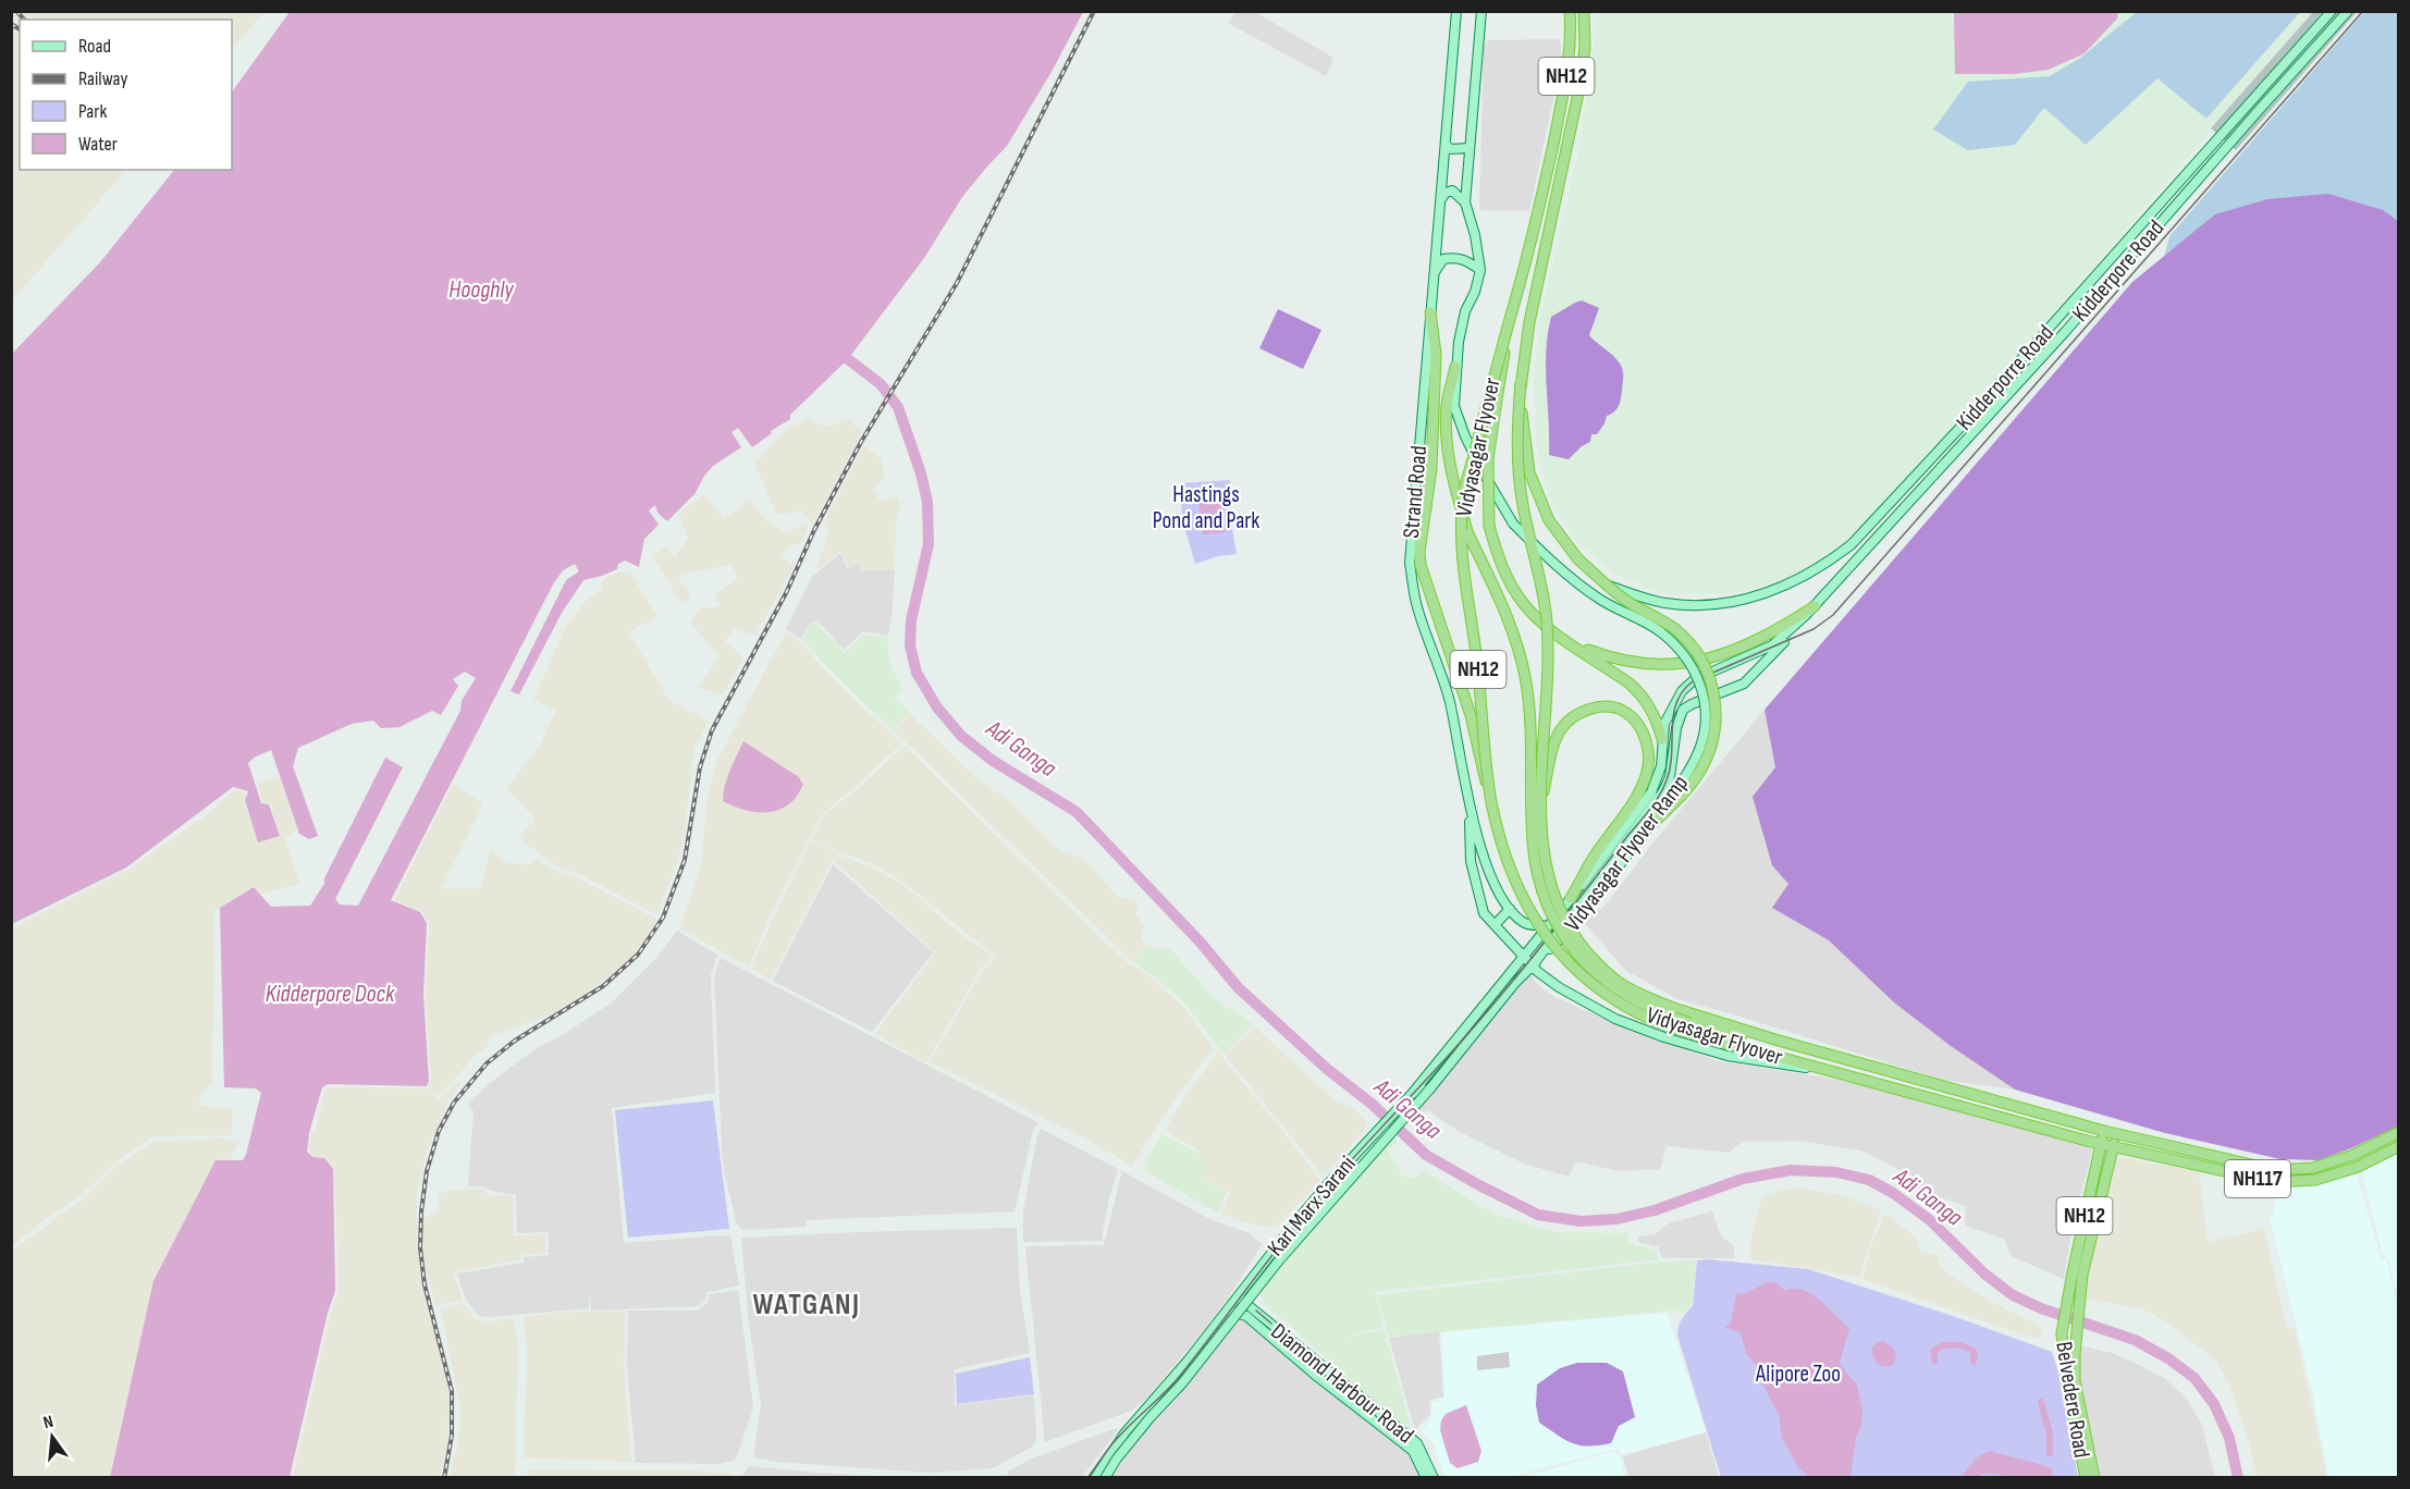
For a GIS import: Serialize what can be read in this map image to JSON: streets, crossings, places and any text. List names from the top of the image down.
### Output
{
  "streets": {
    "highway": [
      "NH12",
      "Vidyasagar Flyover",
      "NH117",
      "Belvedere Road"
    ],
    "main road": [
      "Kidderpore Road",
      "Kidderporre Road",
      "Strand Road",
      "Vidyasagar Flyover Ramp",
      "Karl Marx Sarani",
      "Diamond Harbour Road"
    ]
  },
  "crossings": [
    ["NH12", "Vidyasagar Flyover"],
    ["NH12", "NH117"],
    ["NH12", "Belvedere Road"],
    ["Kidderpore Road", "Strand Road"],
    ["Kidderpore Road", "Karl Marx Sarani"],
    ["Vidyasagar Flyover", "Belvedere Road"],
    ["NH117", "Belvedere Road"],
    ["Karl Marx Sarani", "Diamond Harbour Road"]
  ],
  "districts": ["WATGANJ"],
  "water": ["Hooghly", "Adi Ganga", "Kidderpore Dock"],
  "parks": ["Hastings Pond and Park", "Alipore Zoo"],
  "legend": [
    "Road",
    "Railway",
    "Park",
    "Water"
  ],
  "north": "top"
}
